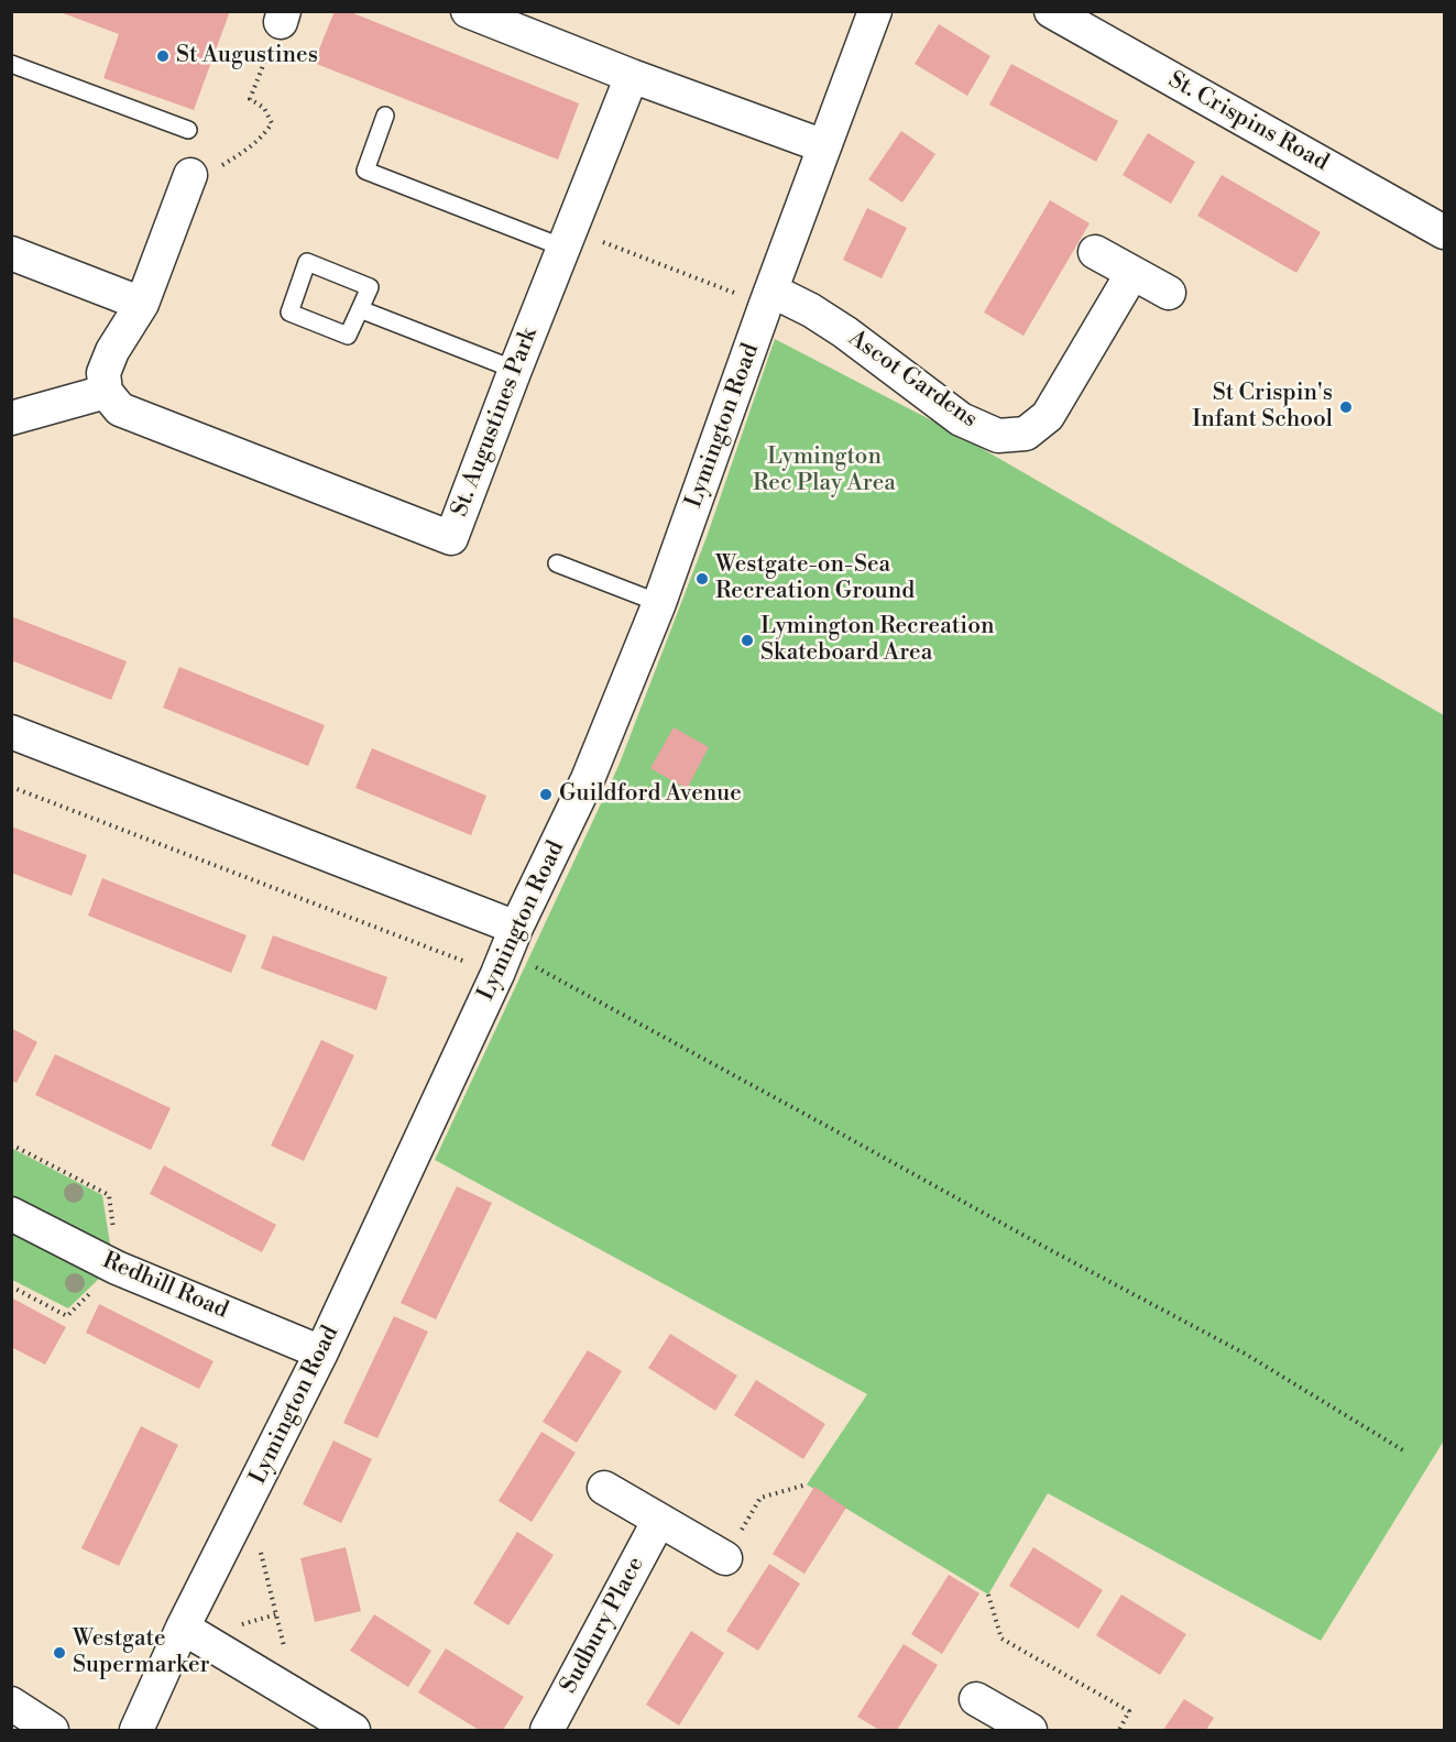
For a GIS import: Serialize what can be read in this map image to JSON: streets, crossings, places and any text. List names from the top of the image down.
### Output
{
  "streets": {
    "street": [
      "St. Crispins Road",
      "Ascot Gardens",
      "St. Augustines Park",
      "Lymington Road",
      "Redhill Road",
      "Sudbury Place"
    ]
  },
  "crossings": [
    ["Ascot Gardens", "Lymington Road"],
    ["Lymington Road", "Redhill Road"]
  ],
  "parks": ["Lymington Rec Play Area"],
  "places": [
    "St Augustines",
    "St Crispin's Infant School",
    "Westgate-on-Sea Recreation Ground",
    "Lymington Recreation Skateboard Area",
    "Guildford Avenue",
    "Westgate Supermarker"
  ]
}
